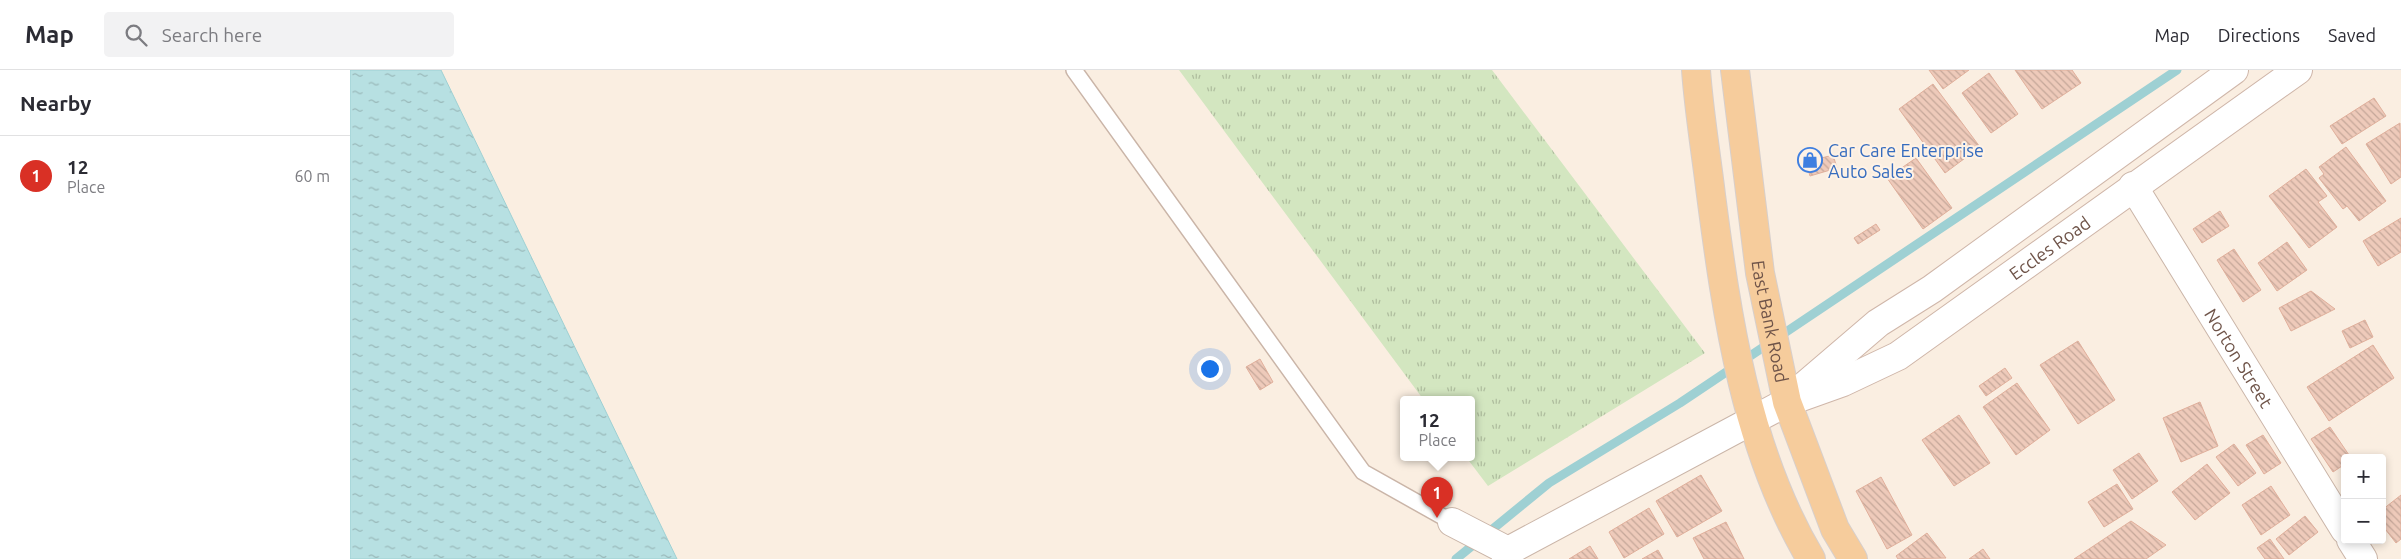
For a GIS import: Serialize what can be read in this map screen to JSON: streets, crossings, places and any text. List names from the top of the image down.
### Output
{
  "streets": {
    "main road": ["East Bank Road"],
    "street": ["Eccles Road", "Norton Street"]
  },
  "crossings": [
    ["Eccles Road", "East Bank Road"],
    ["Eccles Road", "Norton Street"]
  ],
  "places": {
    "shop": ["Car Care Enterprise Auto Sales"]
  },
  "page": {
    "header": "Map",
    "search": "Search here",
    "nav": ["Map", "Directions", "Saved"],
    "heading": "Nearby",
    "list": [
      {
        "mark": "1",
        "name": "12",
        "note": "Place",
        "value": "60 m"
      }
    ],
    "popup": ["12", "Place"],
    "map_buttons": ["+", "−"],
    "pins": "1"
  }
}
